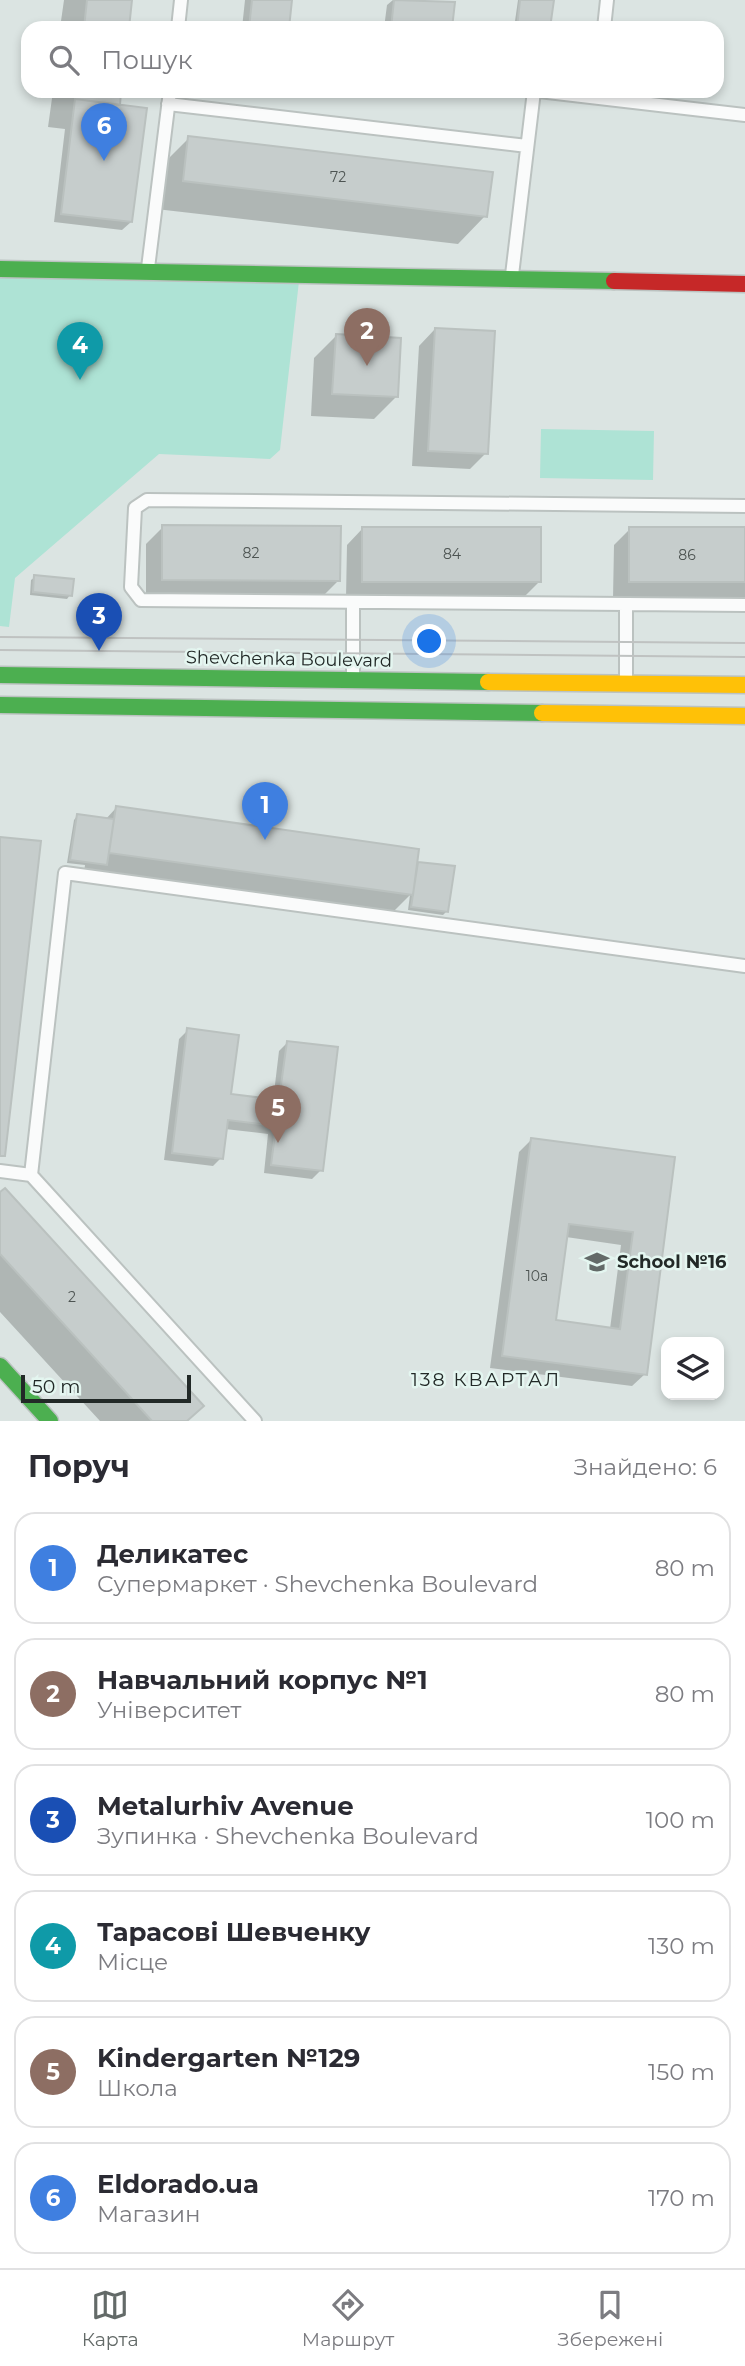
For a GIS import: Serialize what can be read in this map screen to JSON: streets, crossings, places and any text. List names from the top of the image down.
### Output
{
  "streets": {
    "street": ["Shevchenka Boulevard"]
  },
  "districts": ["138 КВАРТАЛ"],
  "places": {
    "school or university": ["School №16"]
  },
  "house_numbers": [
    "72",
    "82",
    "84",
    "86",
    "10а",
    "2"
  ],
  "scale_bar": "50 m",
  "page": {
    "search": "Пошук",
    "pins": [
      "6",
      "2",
      "4",
      "3",
      "1",
      "5"
    ],
    "scale": "50 m",
    "heading": ["Поруч", "Знайдено: 6"],
    "list": [
      {
        "mark": "1",
        "name": "Деликатес",
        "note": "Супермаркет · Shevchenka Boulevard",
        "value": "80 m"
      },
      {
        "mark": "2",
        "name": "Навчальний корпус №1",
        "note": "Університет",
        "value": "80 m"
      },
      {
        "mark": "3",
        "name": "Metalurhiv Avenue",
        "note": "Зупинка · Shevchenka Boulevard",
        "value": "100 m"
      },
      {
        "mark": "4",
        "name": "Тарасові Шевченку",
        "note": "Місце",
        "value": "130 m"
      },
      {
        "mark": "5",
        "name": "Kindergarten №129",
        "note": "Школа",
        "value": "150 m"
      },
      {
        "mark": "6",
        "name": "Eldorado.ua",
        "note": "Магазин",
        "value": "170 m"
      }
    ],
    "nav": ["Карта", "Маршрут", "Збережені"]
  }
}
